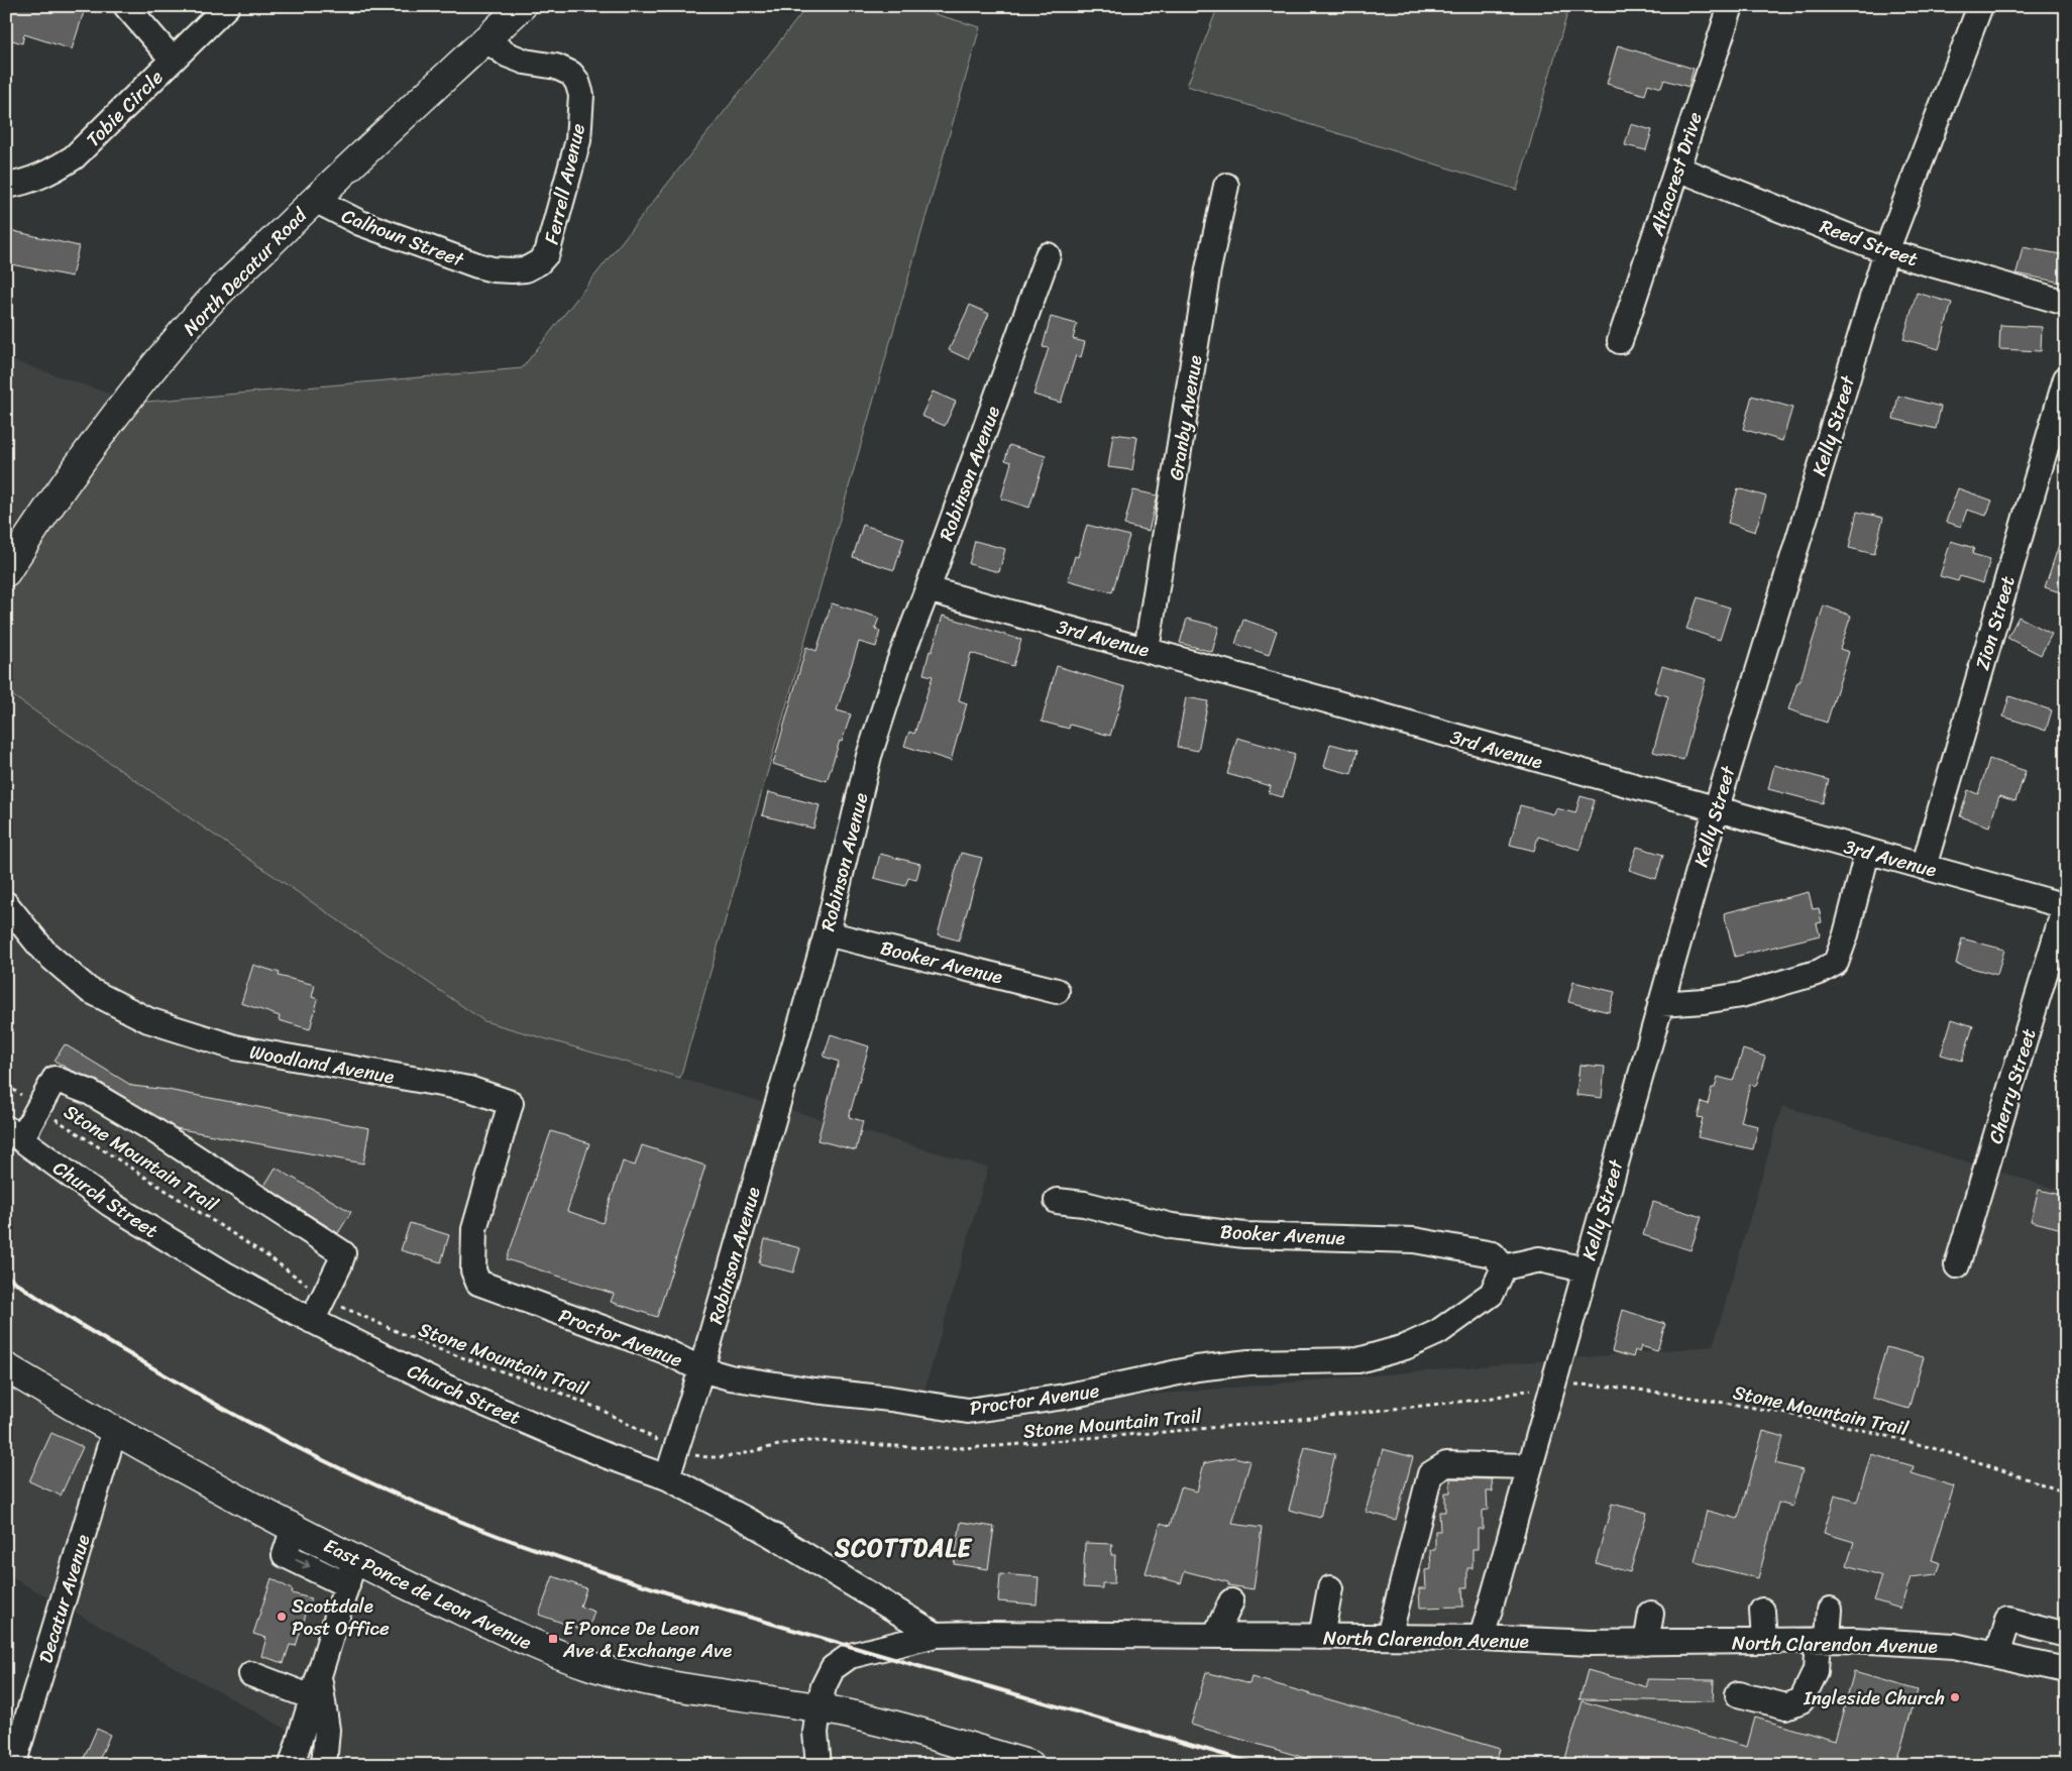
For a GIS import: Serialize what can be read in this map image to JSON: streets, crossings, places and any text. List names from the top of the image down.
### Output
{
  "streets": {
    "main road": ["North Decatur Road", "East Ponce de Leon Avenue"],
    "street": [
      "Tobie Circle",
      "Altacrest Drive",
      "Ferrell Avenue",
      "Calhoun Street",
      "Reed Street",
      "Granby Avenue",
      "Kelly Street",
      "Robinson Avenue",
      "Zion Street",
      "3rd Avenue",
      "Booker Avenue",
      "Woodland Avenue",
      "Cherry Street",
      "Church Street",
      "Proctor Avenue",
      "Decatur Avenue",
      "North Clarendon Avenue"
    ],
    "path": ["Stone Mountain Trail"]
  },
  "crossings": [
    ["Altacrest Drive", "Reed Street"],
    ["Ferrell Avenue", "Calhoun Street"],
    ["Ferrell Avenue", "North Decatur Road"],
    ["Calhoun Street", "North Decatur Road"],
    ["Reed Street", "Kelly Street"],
    ["Granby Avenue", "3rd Avenue"],
    ["Kelly Street", "3rd Avenue"],
    ["Kelly Street", "North Clarendon Avenue"],
    ["Robinson Avenue", "3rd Avenue"],
    ["Robinson Avenue", "Booker Avenue"],
    ["Robinson Avenue", "Church Street"],
    ["Robinson Avenue", "Proctor Avenue"],
    ["Zion Street", "3rd Avenue"],
    ["3rd Avenue", "Cherry Street"],
    ["Booker Avenue", "Proctor Avenue"],
    ["Woodland Avenue", "Proctor Avenue"],
    ["Church Street", "North Clarendon Avenue"],
    ["East Ponce de Leon Avenue", "Decatur Avenue"],
    ["East Ponce de Leon Avenue", "North Clarendon Avenue"]
  ],
  "districts": ["SCOTTDALE"],
  "places": {
    "other": ["Scottdale Post Office", "Ingleside Church"],
    "transit": ["E Ponce De Leon Ave & Exchange Ave"]
  }
}
